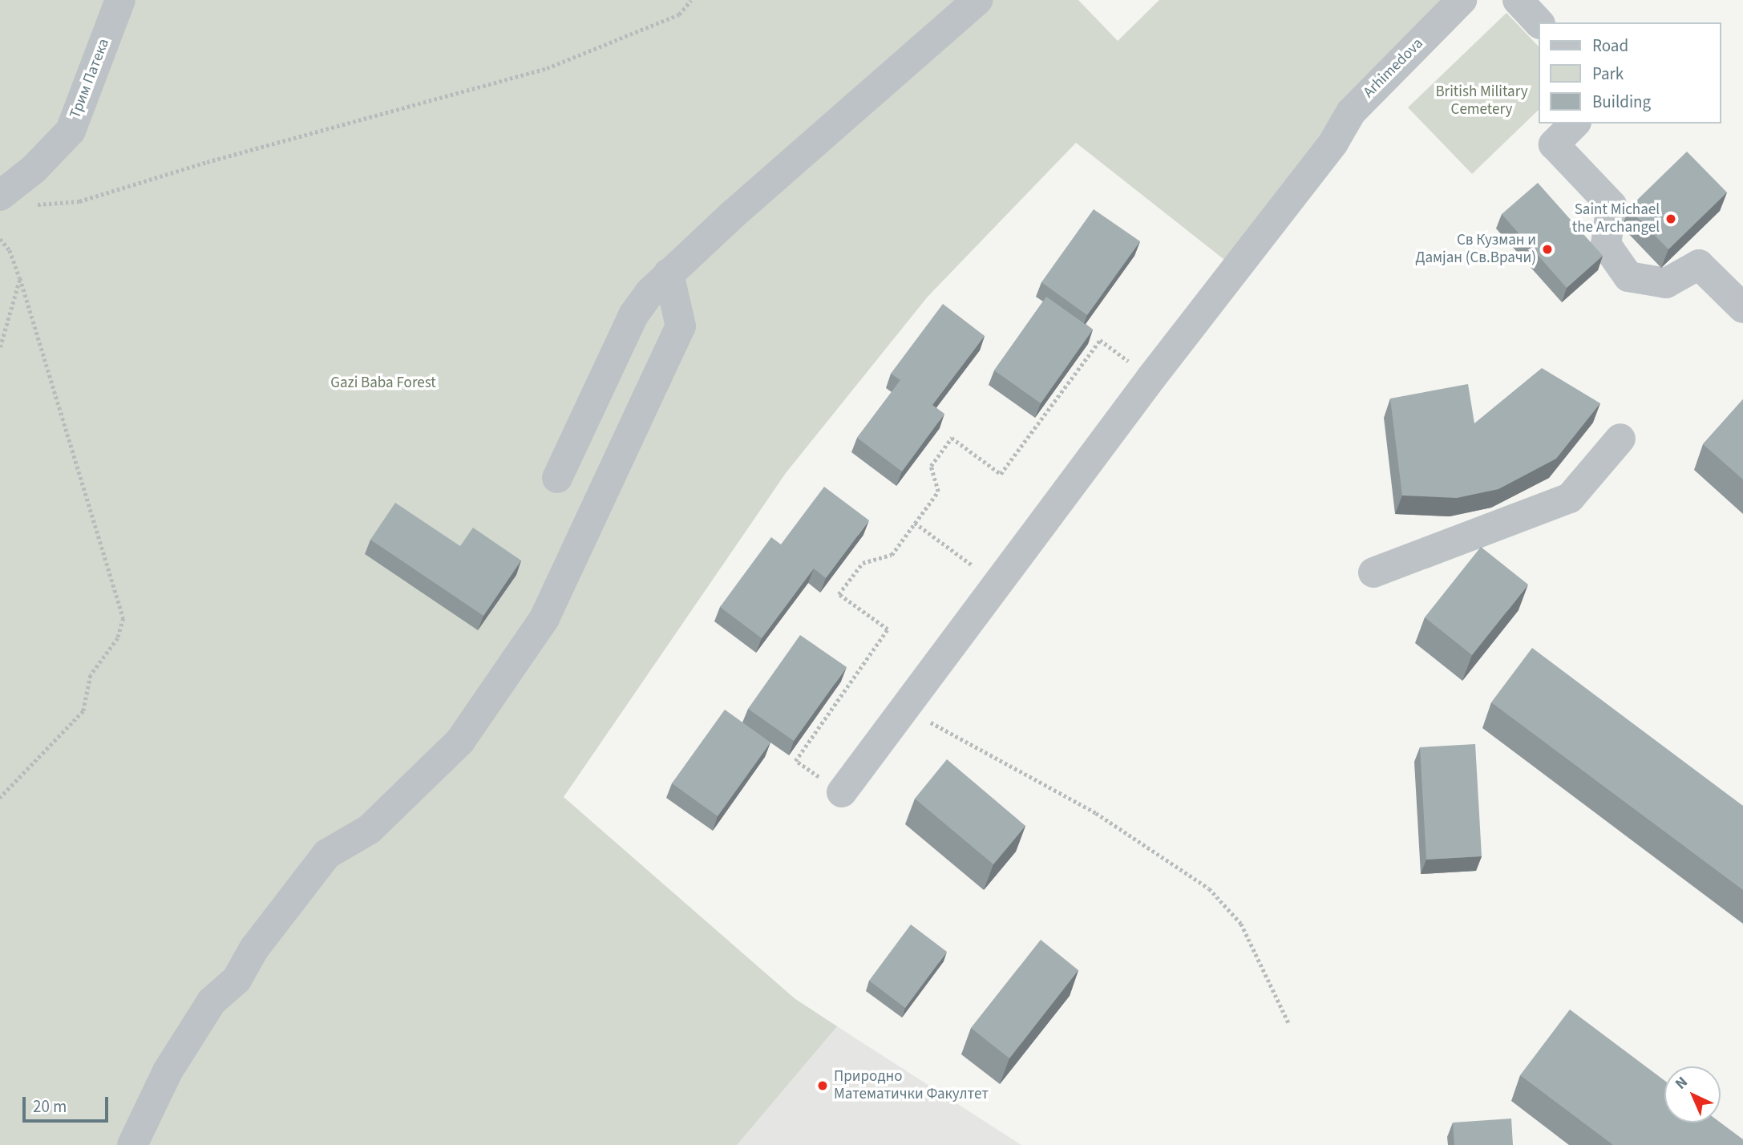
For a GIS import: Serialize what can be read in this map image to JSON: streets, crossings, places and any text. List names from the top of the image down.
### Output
{
  "streets": {
    "street": ["Arhimedova", "Трим Патека"]
  },
  "parks": ["British Military Cemetery", "Gazi Baba Forest"],
  "places": ["Saint Michael the Archangel", "Св Кузман и Дамјан (Св.Врачи)", "Природно Математички Факултет"],
  "legend": ["Road", "Park", "Building"],
  "scale_bar": "20 m",
  "north": "top left"
}
